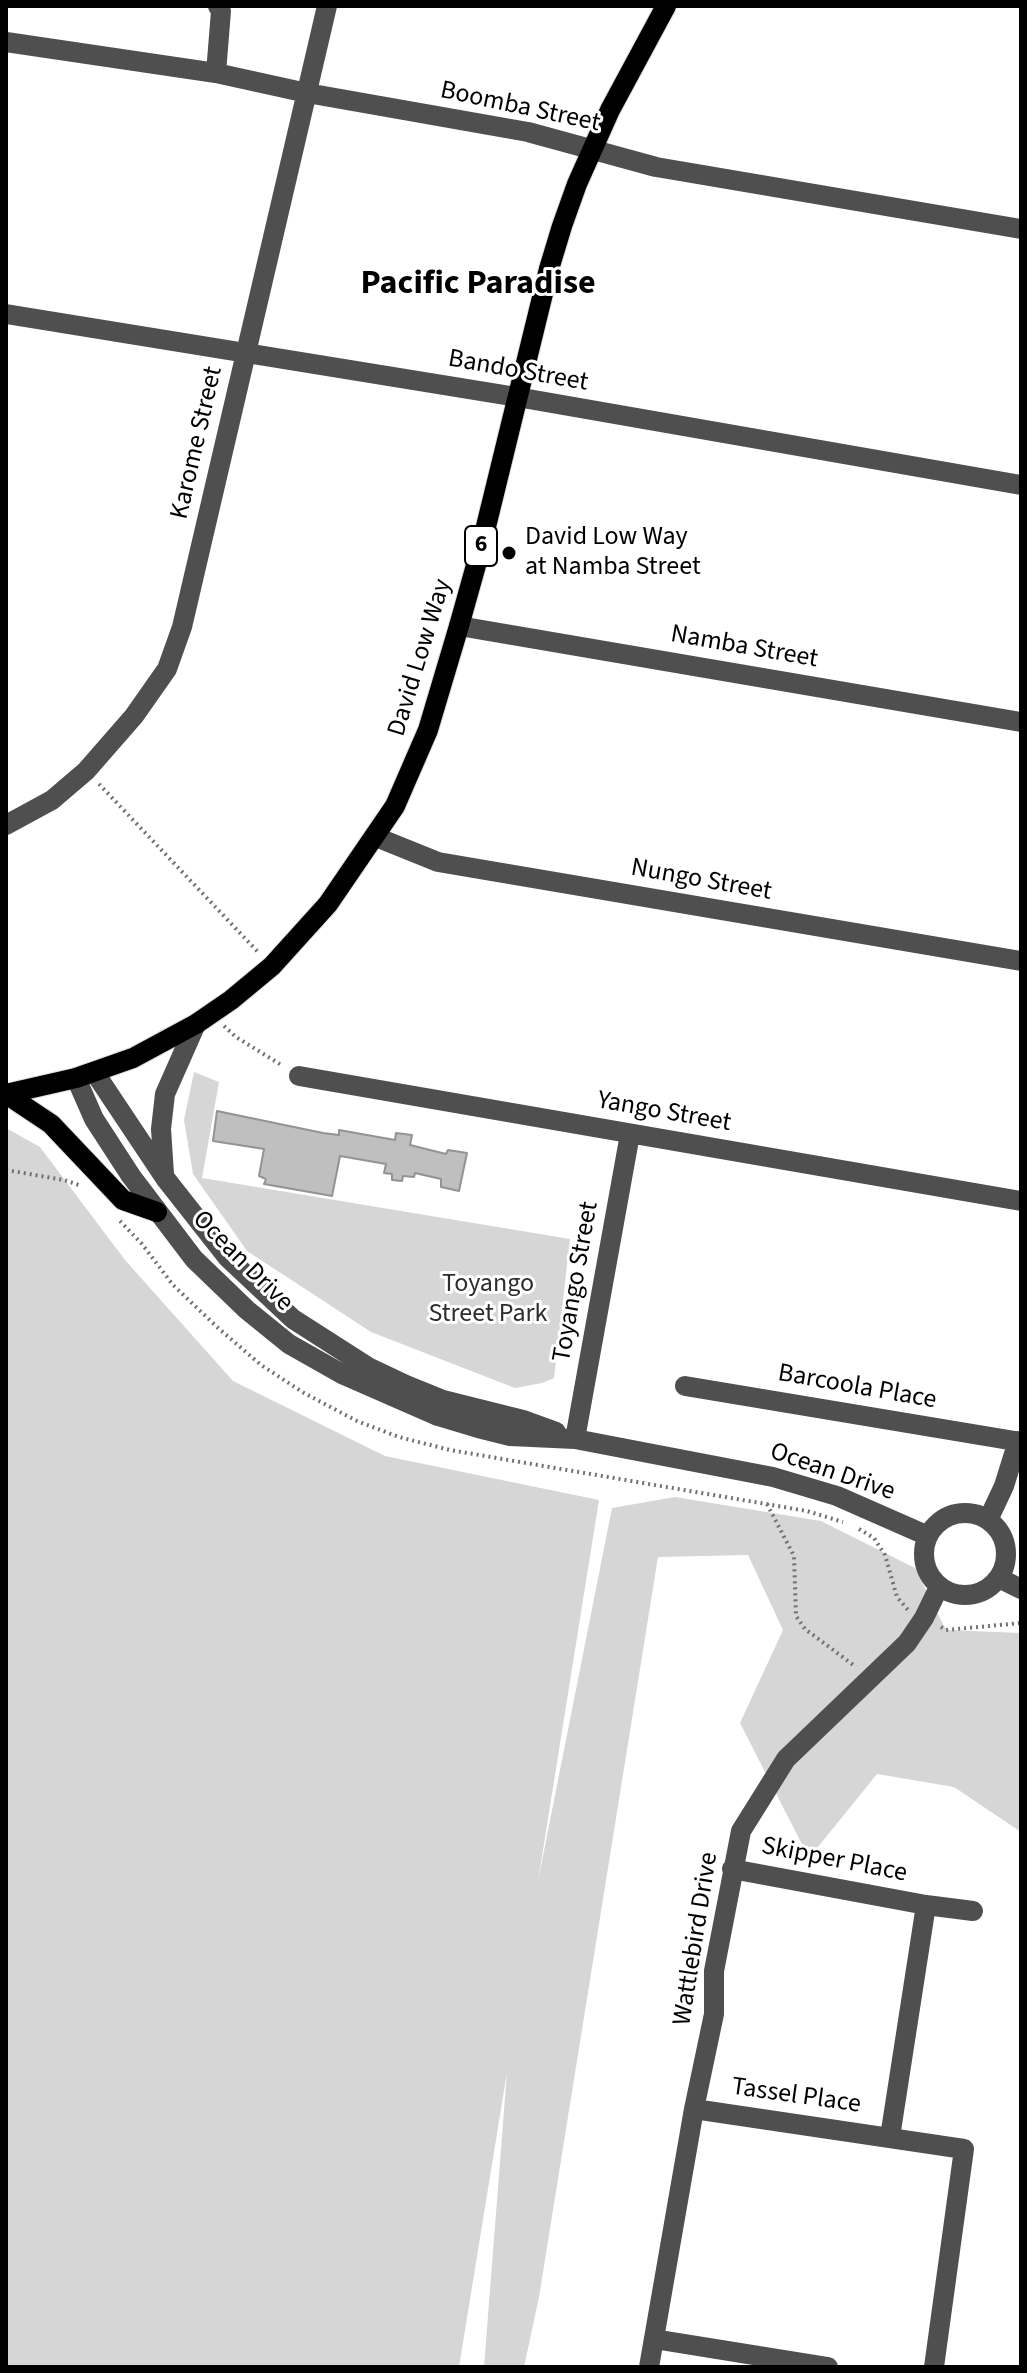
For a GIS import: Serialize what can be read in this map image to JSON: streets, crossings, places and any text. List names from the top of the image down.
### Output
{
  "streets": {
    "main road": ["6", "David Low Way"],
    "street": [
      "Boomba Street",
      "Bando Street",
      "Karome Street",
      "Namba Street",
      "Nungo Street",
      "Yango Street",
      "Ocean Drive",
      "Toyango Street",
      "Barcoola Place",
      "Skipper Place",
      "Wattlebird Drive",
      "Tassel Place"
    ]
  },
  "crossings": [
    ["Boomba Street", "Karome Street"],
    ["Boomba Street", "David Low Way"],
    ["Bando Street", "Karome Street"],
    ["Bando Street", "David Low Way"],
    ["Namba Street", "David Low Way"],
    ["David Low Way", "Nungo Street"],
    ["David Low Way", "Ocean Drive"],
    ["Yango Street", "Toyango Street"],
    ["Ocean Drive", "Toyango Street"],
    ["Ocean Drive", "Wattlebird Drive"],
    ["Skipper Place", "Wattlebird Drive"],
    ["Skipper Place", "Tassel Place"],
    ["Wattlebird Drive", "Tassel Place"]
  ],
  "districts": ["Pacific Paradise"],
  "parks": ["Toyango Street Park"],
  "places": ["David Low Way at Namba Street"]
}
